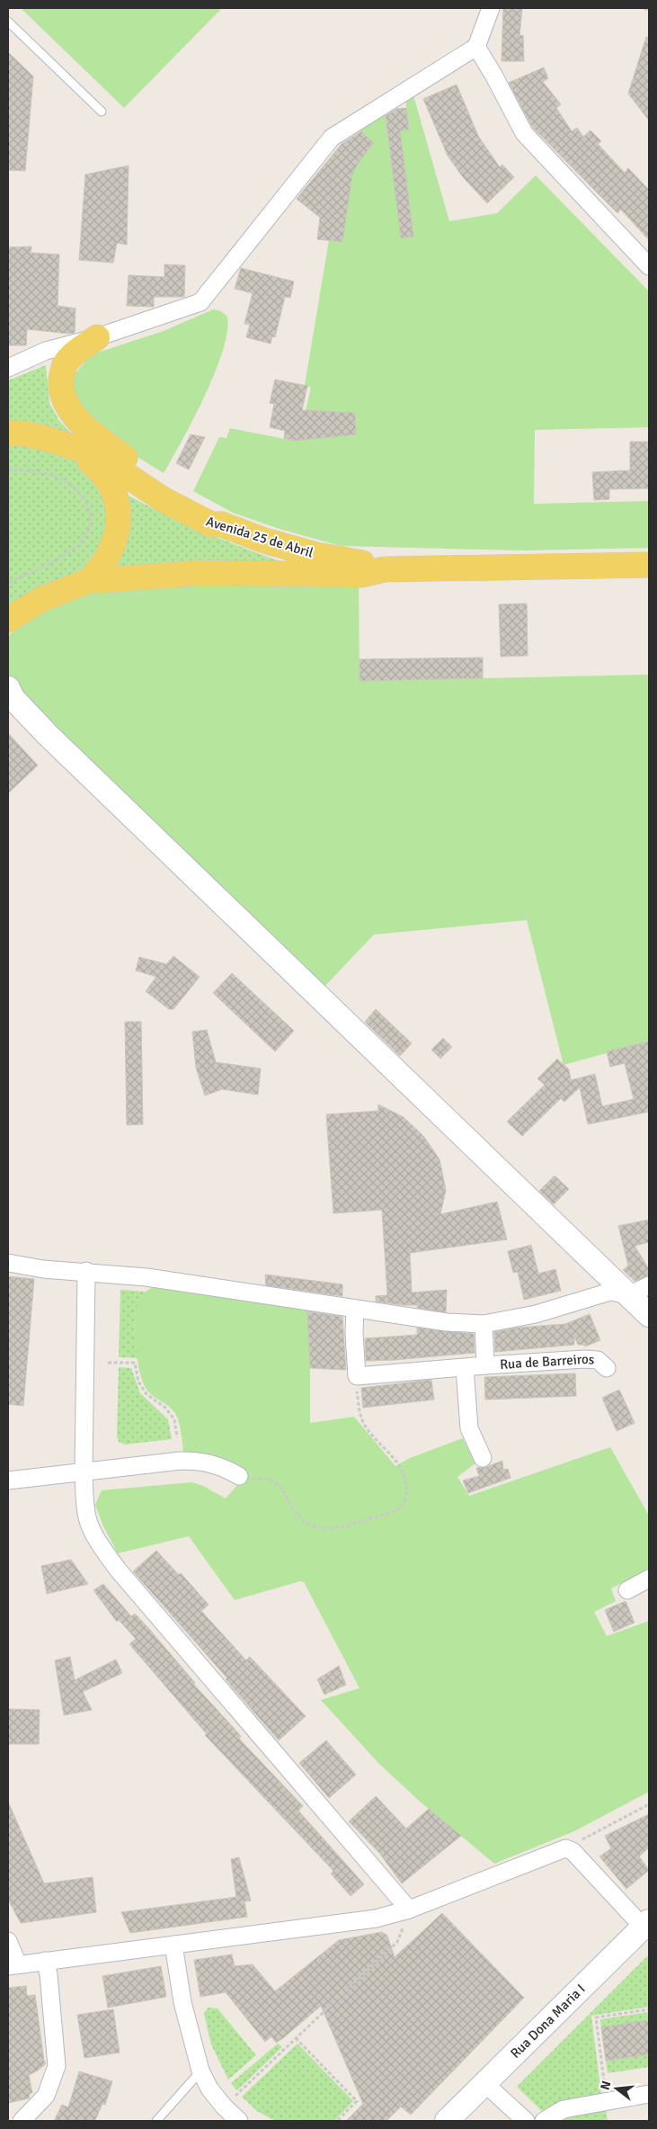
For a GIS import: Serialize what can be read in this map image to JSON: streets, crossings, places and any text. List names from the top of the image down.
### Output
{
  "streets": {
    "main road": ["Avenida 25 de Abril", "Rua Dona Maria I"],
    "street": ["Rua de Barreiros"]
  },
  "north": "left"
}
